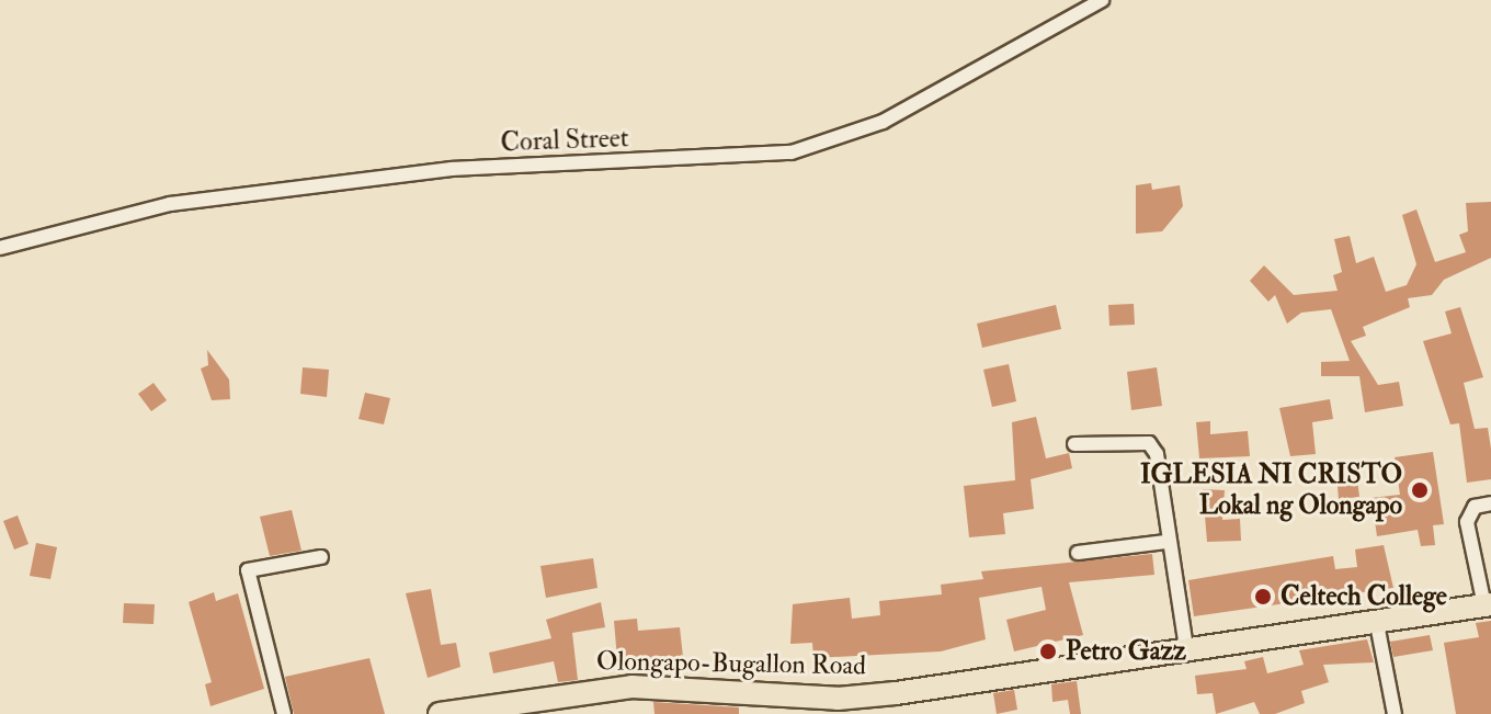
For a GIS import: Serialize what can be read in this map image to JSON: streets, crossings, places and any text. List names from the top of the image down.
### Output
{
  "streets": {
    "main road": ["Olongapo-Bugallon Road"],
    "street": ["Coral Street"]
  },
  "places": ["IGLESIA NI CRISTO Lokal ng Olongapo", "Celtech College", "Petro Gazz"]
}
